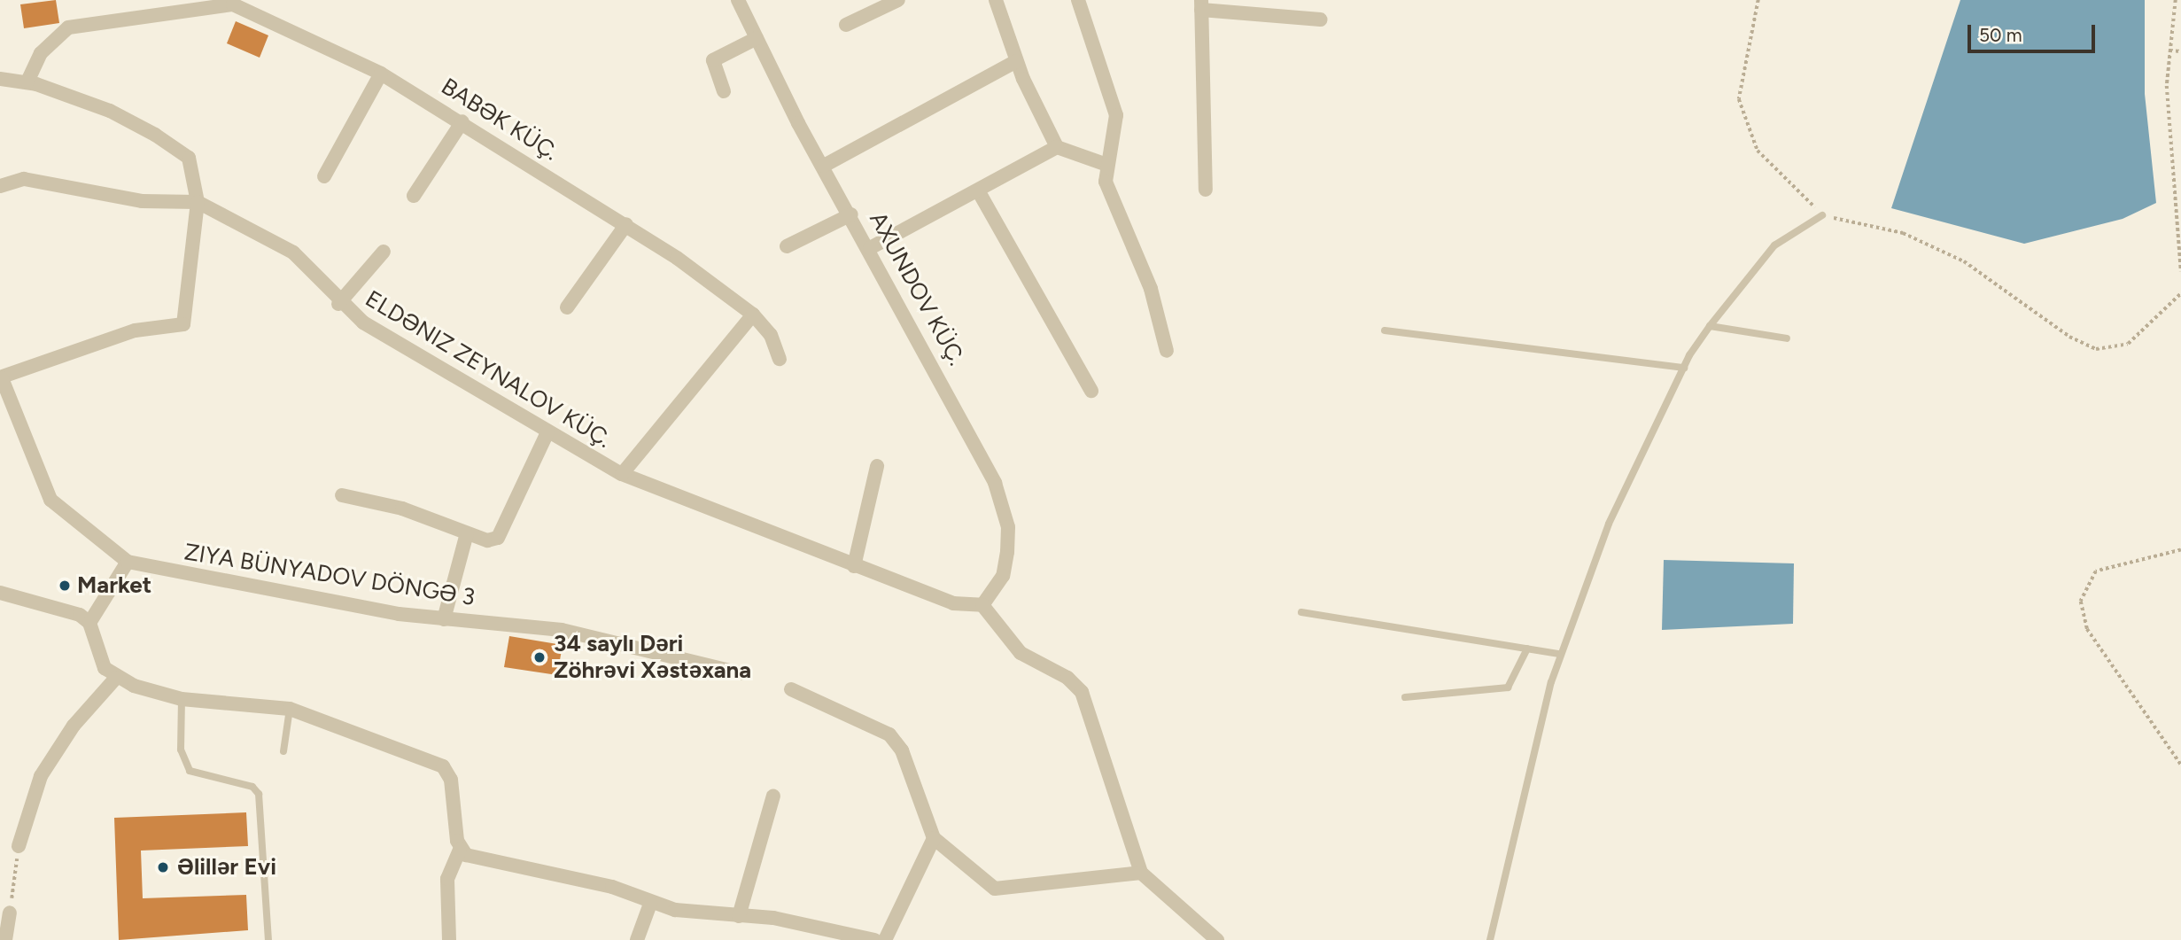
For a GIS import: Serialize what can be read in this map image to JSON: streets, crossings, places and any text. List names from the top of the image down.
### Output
{
  "streets": {
    "street": [
      "BABƏK KÜÇ.",
      "AXUNDOV KÜÇ.",
      "ELDƏNIZ ZEYNALOV KÜÇ.",
      "ZIYA BÜNYADOV DÖNGƏ 3"
    ]
  },
  "crossings": [
    ["AXUNDOV KÜÇ.", "ELDƏNIZ ZEYNALOV KÜÇ."]
  ],
  "places": ["Market", "34 saylı Dəri Zöhrəvi Xəstəxana", "Əlillər Evi"],
  "scale_bar": "50 m"
}
